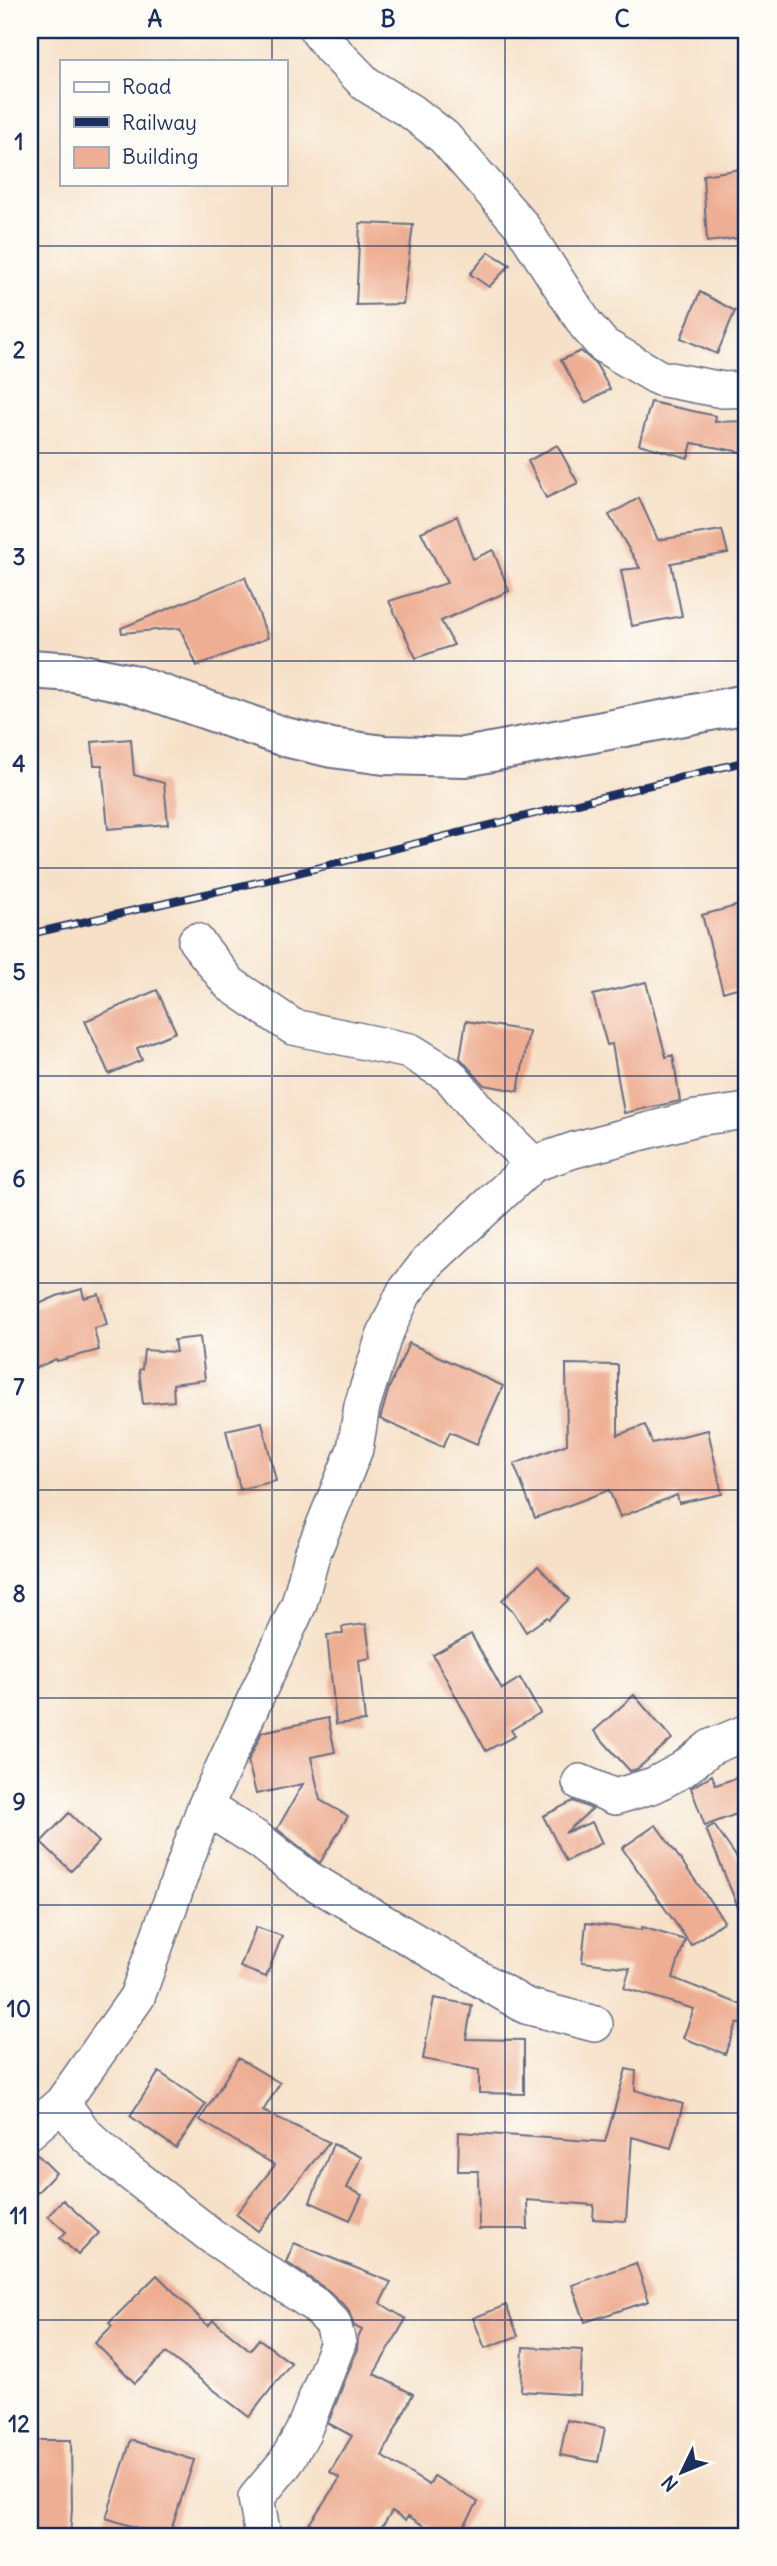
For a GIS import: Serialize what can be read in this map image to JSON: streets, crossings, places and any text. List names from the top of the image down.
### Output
{
  "legend": ["Road", "Railway", "Building"],
  "north": "bottom left",
  "grid": {
    "columns": ["A", "B", "C"],
    "rows": [
      "1",
      "2",
      "3",
      "4",
      "5",
      "6",
      "7",
      "8",
      "9",
      "10",
      "11",
      "12"
    ]
  }
}
